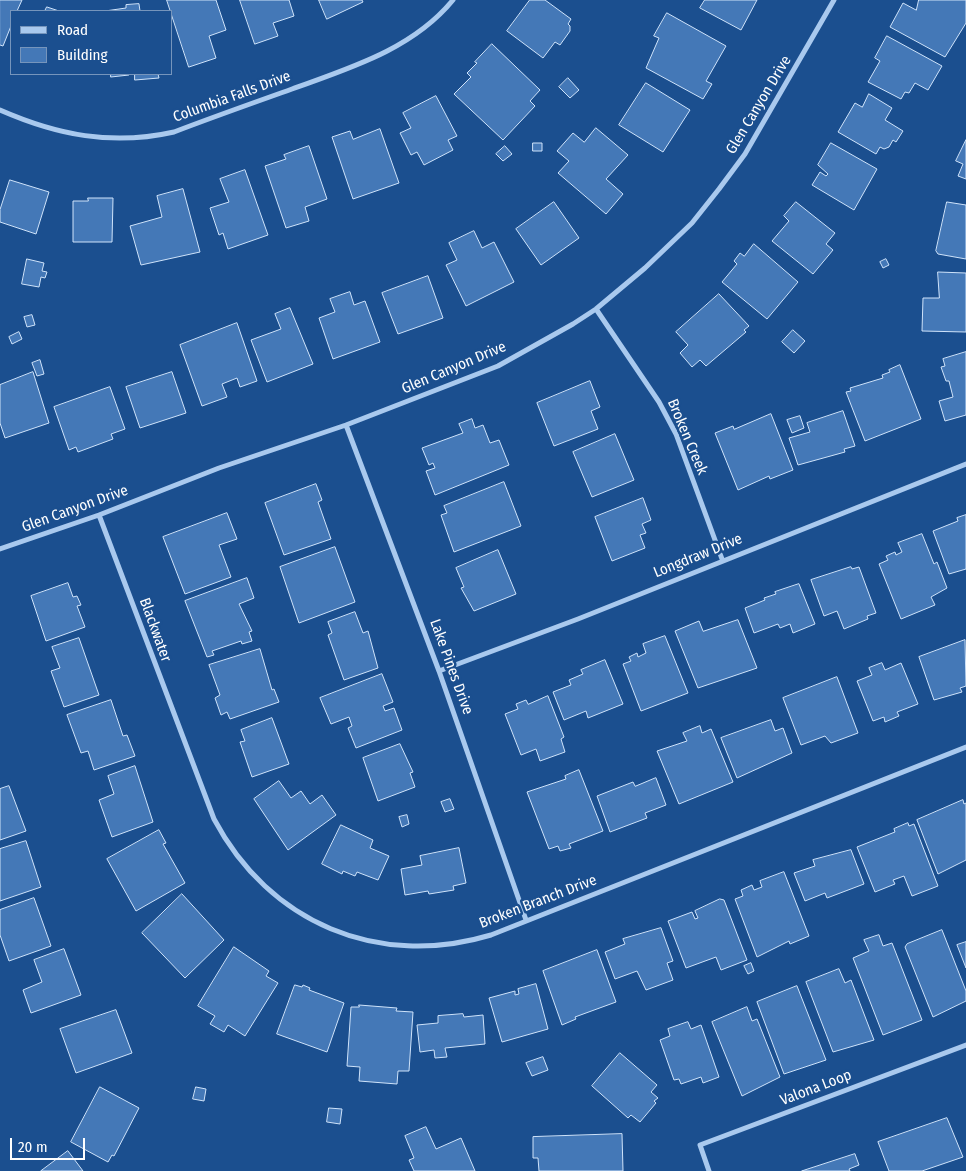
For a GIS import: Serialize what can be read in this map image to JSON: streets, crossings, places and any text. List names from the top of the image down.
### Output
{
  "streets": {
    "street": [
      "Columbia Falls Drive",
      "Glen Canyon Drive",
      "Broken Creek",
      "Longdraw Drive",
      "Blackwater",
      "Lake Pines Drive",
      "Broken Branch Drive",
      "Valona Loop"
    ]
  },
  "crossings": [
    ["Glen Canyon Drive", "Broken Creek"],
    ["Glen Canyon Drive", "Blackwater"],
    ["Glen Canyon Drive", "Lake Pines Drive"],
    ["Broken Creek", "Longdraw Drive"],
    ["Longdraw Drive", "Lake Pines Drive"],
    ["Blackwater", "Broken Branch Drive"],
    ["Lake Pines Drive", "Broken Branch Drive"]
  ],
  "legend": ["Road", "Building"],
  "scale_bar": "20 m"
}
